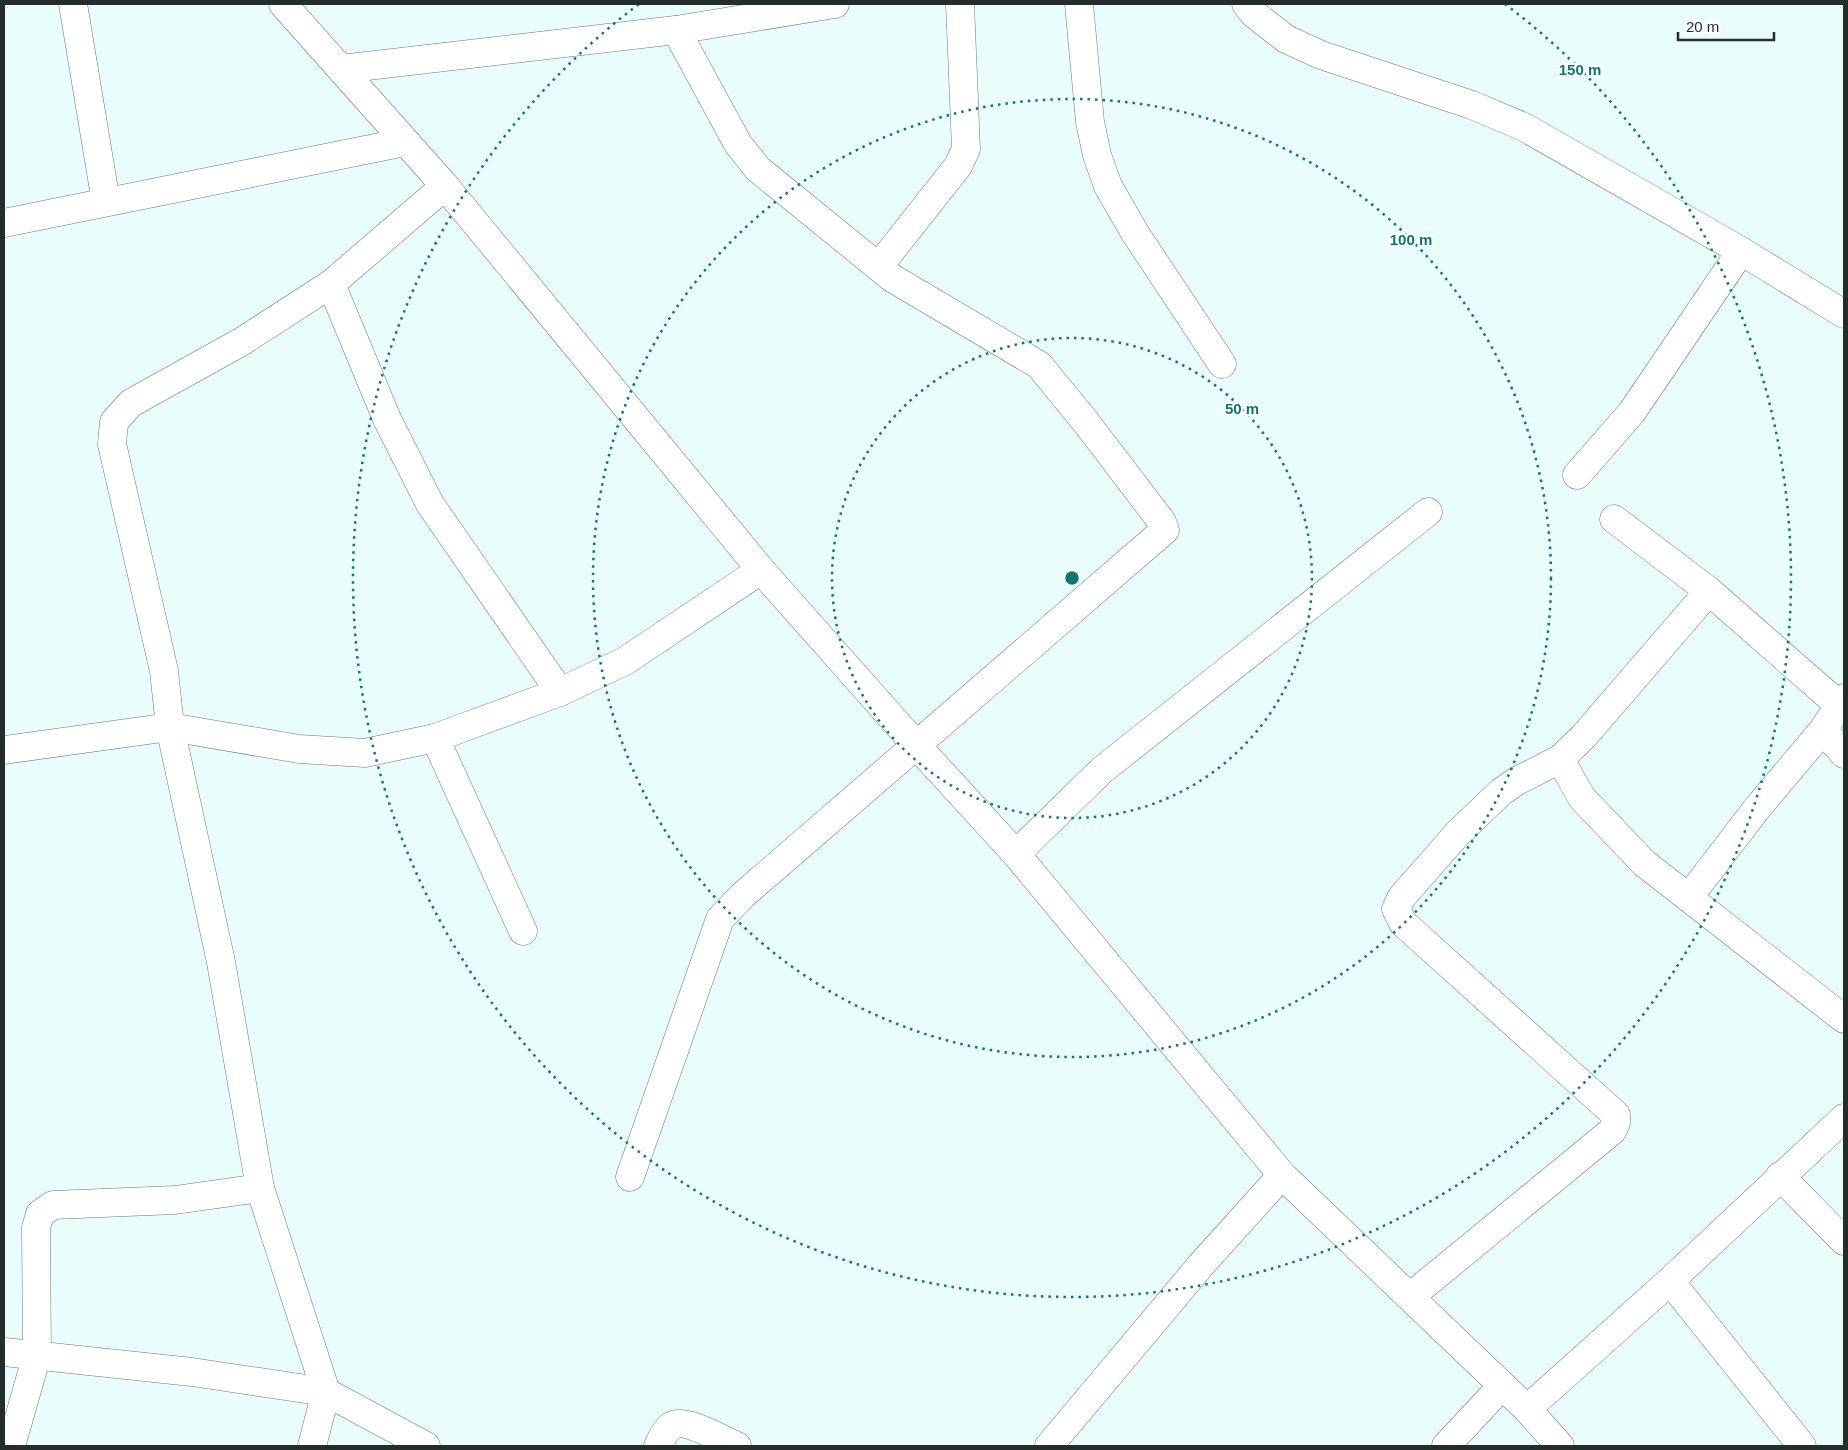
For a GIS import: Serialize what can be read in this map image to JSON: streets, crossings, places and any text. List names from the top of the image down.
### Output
{
  "scale_bar": "20 m",
  "rings": ["150 m", "100 m", "50 m"]
}
